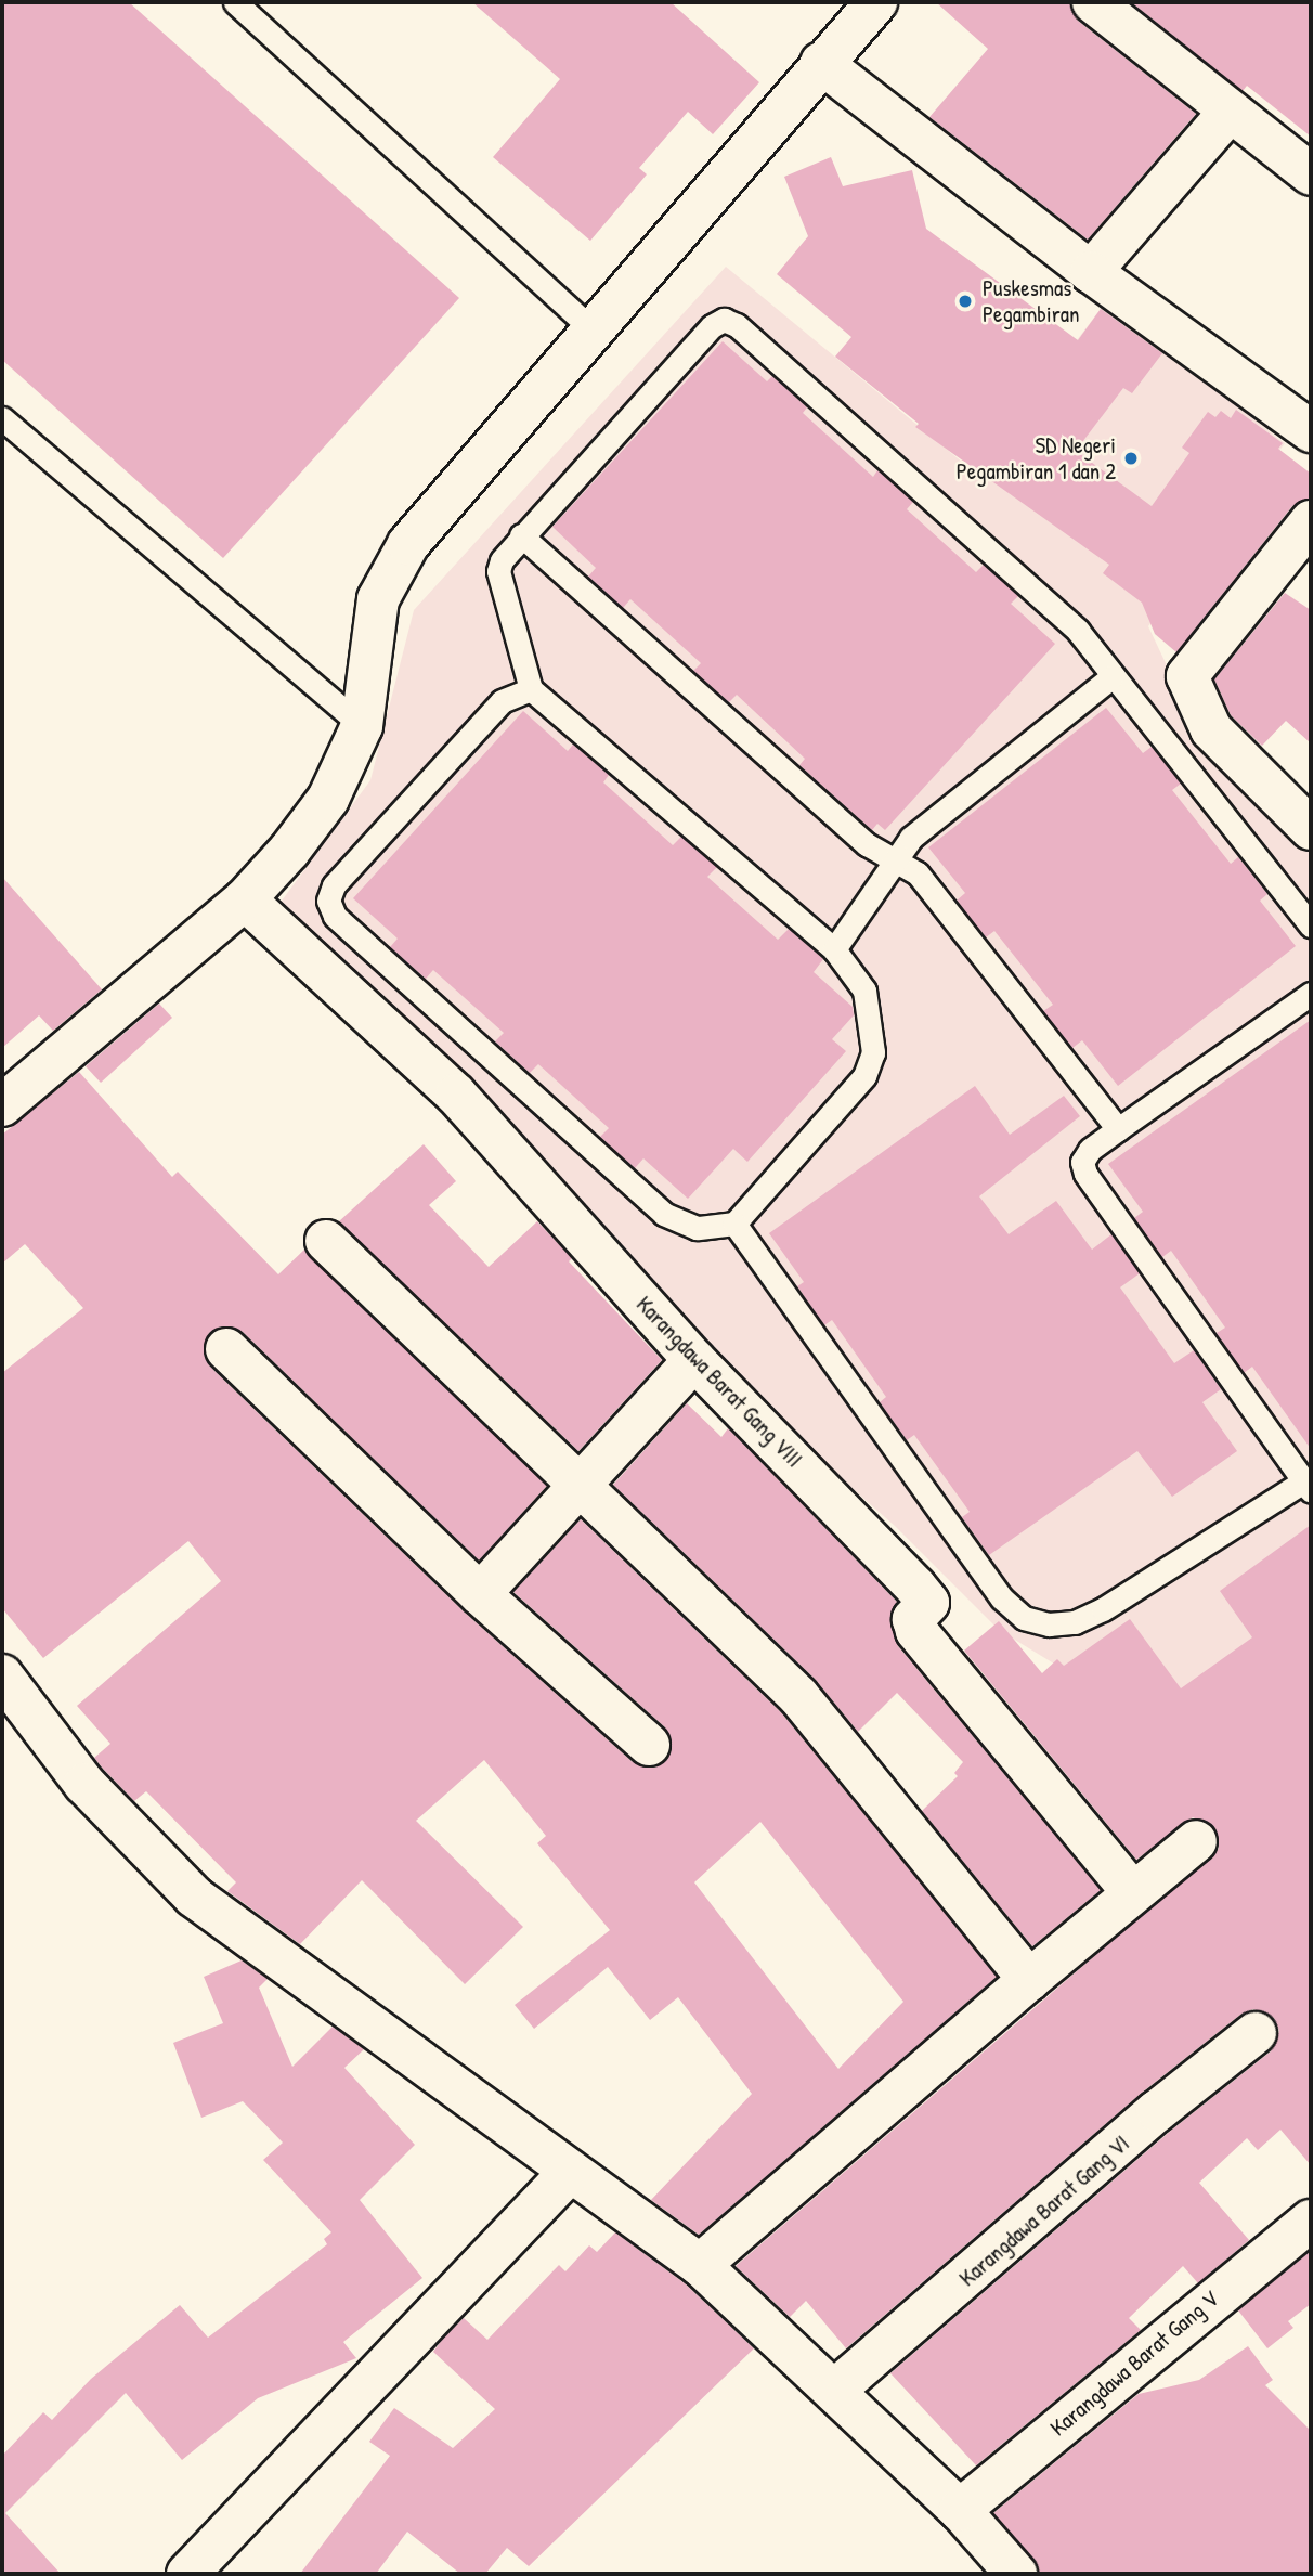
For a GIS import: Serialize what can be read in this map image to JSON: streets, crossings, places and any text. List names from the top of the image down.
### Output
{
  "streets": {
    "street": ["Karangdawa Barat Gang VIII", "Karangdawa Barat Gang VI", "Karangdawa Barat Gang V"]
  },
  "places": ["Puskesmas Pegambiran", "SD Negeri Pegambiran 1 dan 2"]
}
